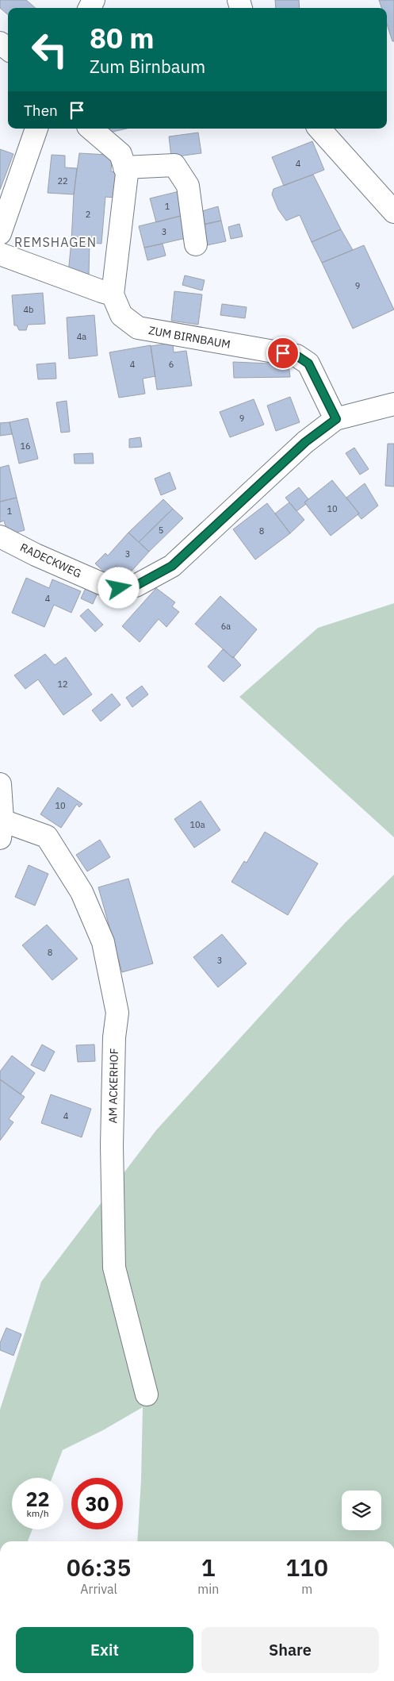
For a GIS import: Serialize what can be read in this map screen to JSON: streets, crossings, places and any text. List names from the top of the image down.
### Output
{
  "streets": {
    "street": ["ZUM BIRNBAUM", "RADECKWEG", "AM ACKERHOF"]
  },
  "crossings": [
    ["ZUM BIRNBAUM", "RADECKWEG"]
  ],
  "districts": ["REMSHAGEN"],
  "house_numbers": [
    "4",
    "22",
    "1",
    "2",
    "3",
    "9",
    "4b",
    "4a",
    "4",
    "6",
    "9",
    "16",
    "10",
    "1",
    "5",
    "8",
    "3",
    "4",
    "6a",
    "12",
    "10",
    "10a",
    "8",
    "3",
    "4"
  ],
  "page": {
    "turn": ["80 m", "Zum Birnbaum"],
    "then": "Then",
    "speed": "22 km/h",
    "limit": "30",
    "eta": [
      "06:35",
      "Arrival",
      "1",
      "min",
      "110",
      "m"
    ],
    "buttons": ["Exit", "Share"]
  }
}
